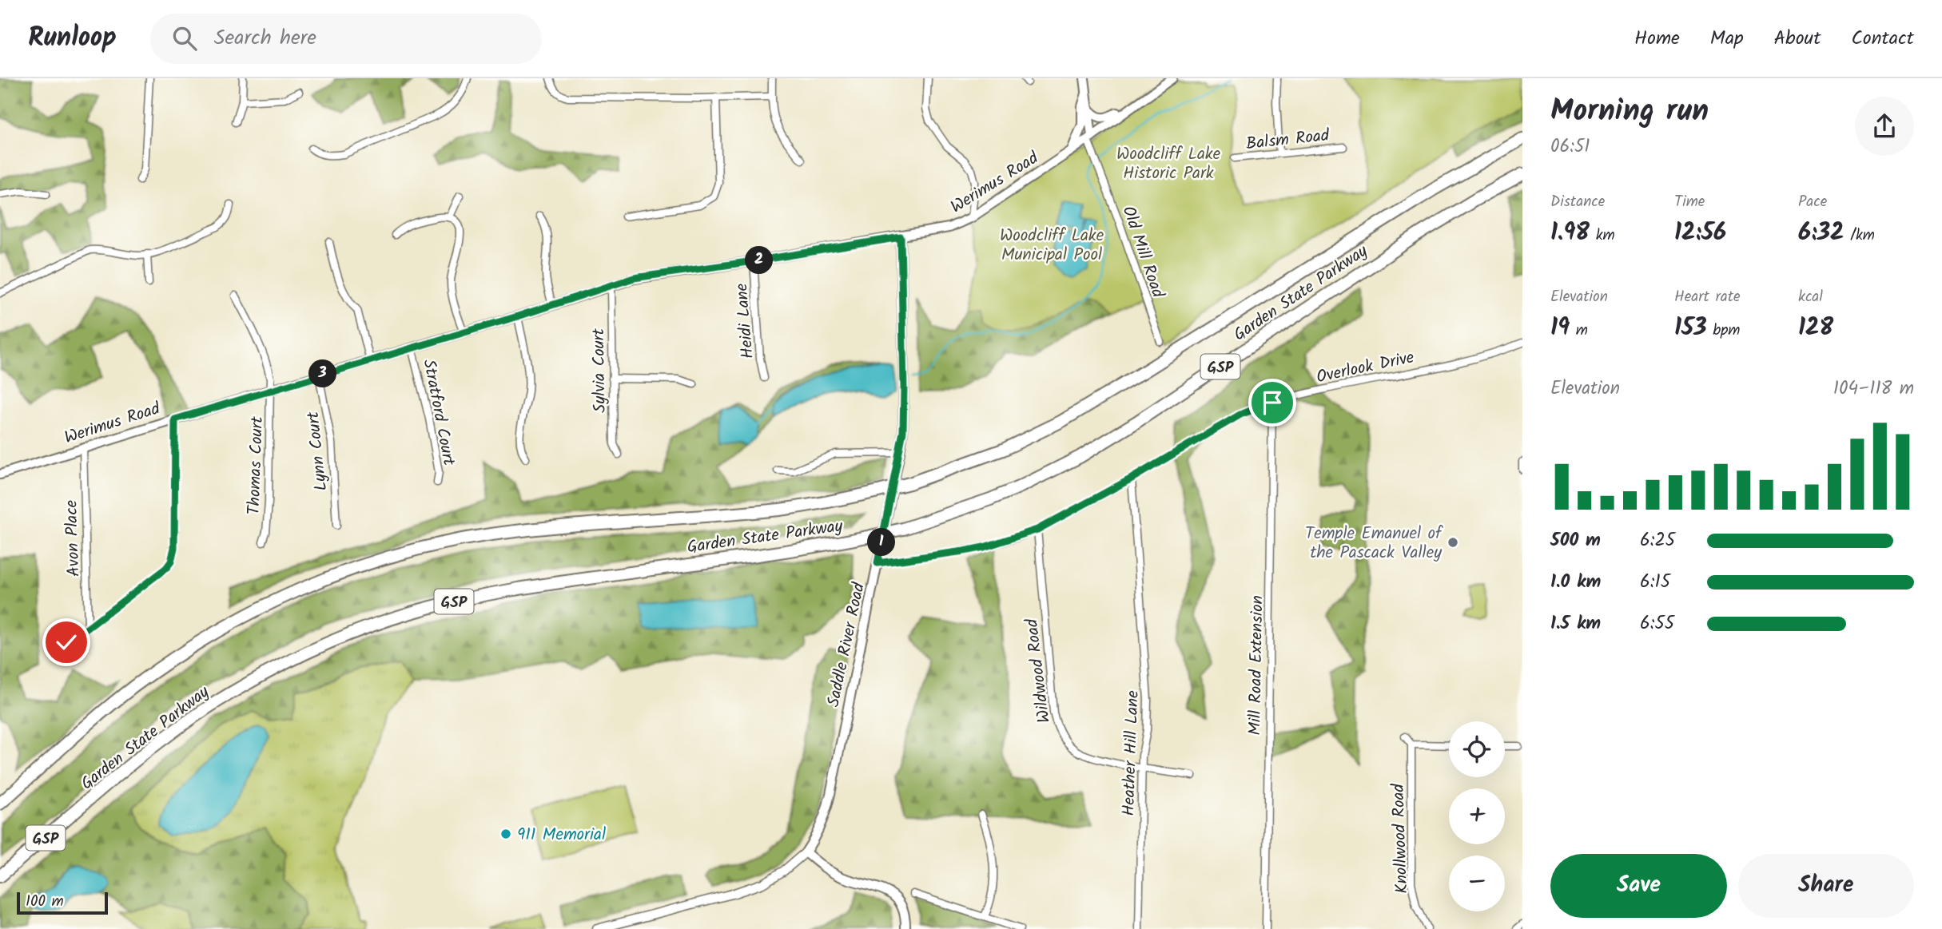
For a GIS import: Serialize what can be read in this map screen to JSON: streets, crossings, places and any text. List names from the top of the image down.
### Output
{
  "streets": {
    "highway": ["Garden State Parkway", "GSP"],
    "main road": ["Werimus Road", "Saddle River Road"],
    "street": [
      "Balsm Road",
      "Old Mill Road",
      "Heidi Lane",
      "Overlook Drive",
      "Sylvia Court",
      "Stratford Court",
      "Lynn Court",
      "Thomas Court",
      "Avon Place",
      "Mill Road Extension",
      "Wildwood Road",
      "Heather Hill Lane",
      "Knollwood Road"
    ]
  },
  "crossings": [
    ["Werimus Road", "Old Mill Road"],
    ["Werimus Road", "Heidi Lane"],
    ["Werimus Road", "Sylvia Court"],
    ["Werimus Road", "Stratford Court"],
    ["Werimus Road", "Lynn Court"],
    ["Werimus Road", "Thomas Court"],
    ["Werimus Road", "Avon Place"],
    ["Werimus Road", "Saddle River Road"],
    ["Overlook Drive", "Saddle River Road"],
    ["Overlook Drive", "Mill Road Extension"],
    ["Overlook Drive", "Wildwood Road"],
    ["Overlook Drive", "Heather Hill Lane"],
    ["Wildwood Road", "Heather Hill Lane"]
  ],
  "parks": ["Woodcliff Lake Historic Park", "Woodcliff Lake Municipal Pool"],
  "places": ["Temple Emanuel of the Pascack Valley", "911 Memorial"],
  "scale_bar": "100 m",
  "page": {
    "header": "Runloop",
    "search": "Search here",
    "nav": [
      "Home",
      "Map",
      "About",
      "Contact"
    ],
    "heading": ["Morning run", "06:51"],
    "stats": [
      ["Distance", "1.98 km"],
      ["Time", "12:56"],
      ["Pace", "6:32 /km"],
      ["Elevation", "19 m"],
      ["Heart rate", "153 bpm"],
      ["kcal", "128"]
    ],
    "pins": ["2", "3", "1"],
    "chart": ["Elevation", "104–118 m"],
    "list": [
      {
        "name": "500 m",
        "note": "6:25"
      },
      {
        "name": "1.0 km",
        "note": "6:15"
      },
      {
        "name": "1.5 km",
        "note": "6:55"
      }
    ],
    "map_buttons": ["+", "−"],
    "buttons": ["Save", "Share"],
    "scale": "100 m"
  }
}
